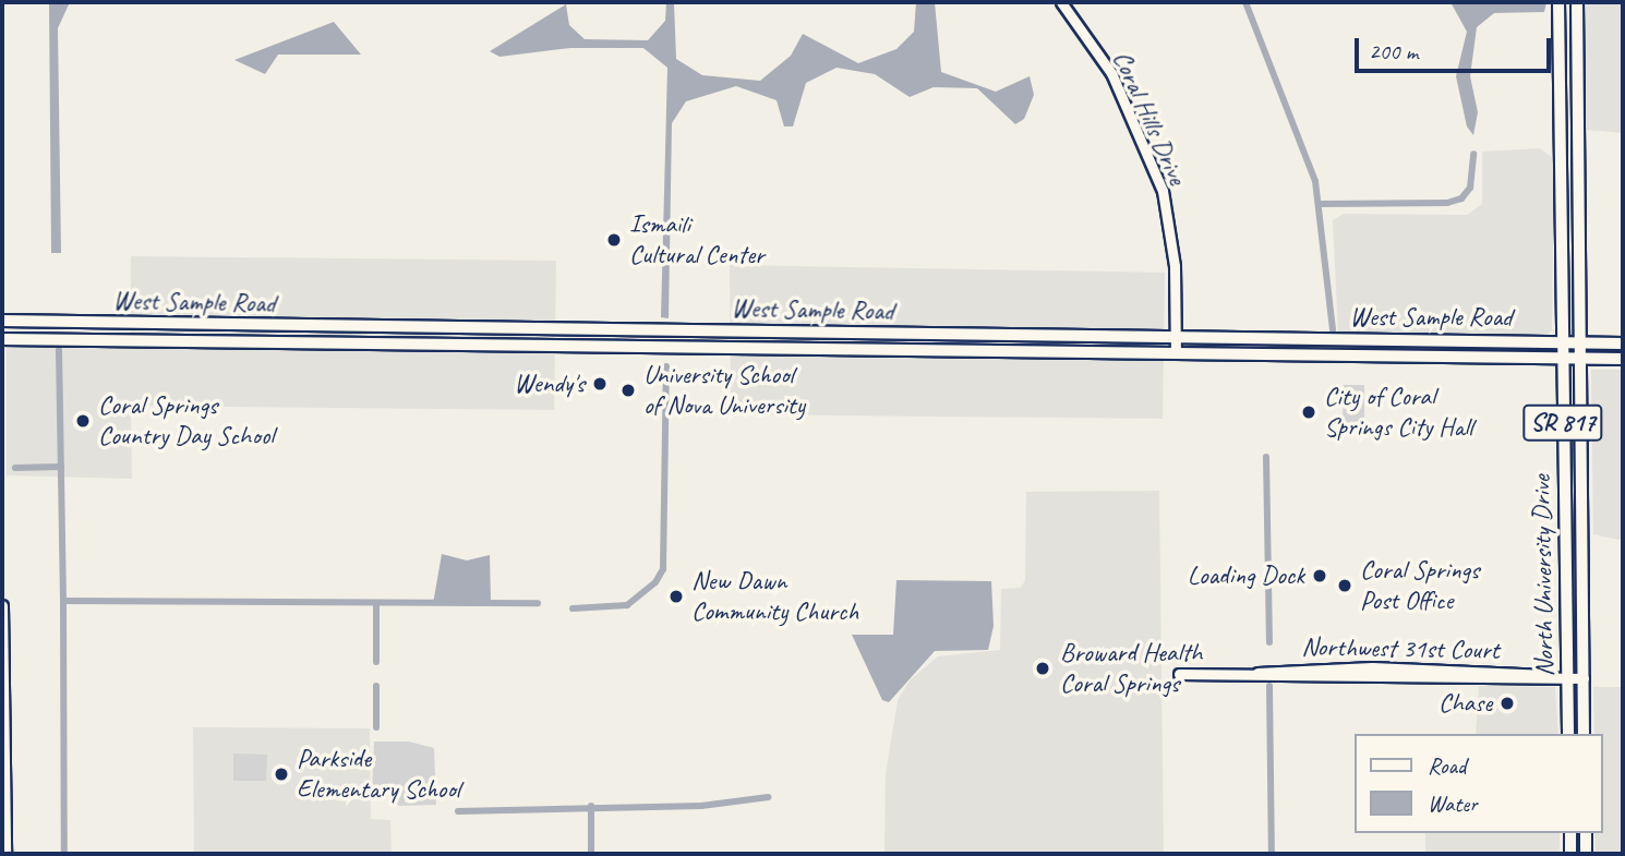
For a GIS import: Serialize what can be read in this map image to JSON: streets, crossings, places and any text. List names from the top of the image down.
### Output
{
  "streets": {
    "main road": ["West Sample Road", "SR 817", "North University Drive"],
    "street": ["Coral Hills Drive", "Northwest 31st Court"]
  },
  "crossings": [
    ["Coral Hills Drive", "West Sample Road"],
    ["West Sample Road", "North University Drive"],
    ["North University Drive", "Northwest 31st Court"]
  ],
  "places": [
    "Ismaili Cultural Center",
    "Wendy's",
    "University School of Nova University",
    "City of Coral Springs City Hall",
    "Coral Springs Country Day School",
    "Loading Dock",
    "Coral Springs Post Office",
    "New Dawn Community Church",
    "Broward Health Coral Springs",
    "Chase",
    "Parkside Elementary School"
  ],
  "legend": ["Road", "Water"],
  "scale_bar": "200 m"
}
